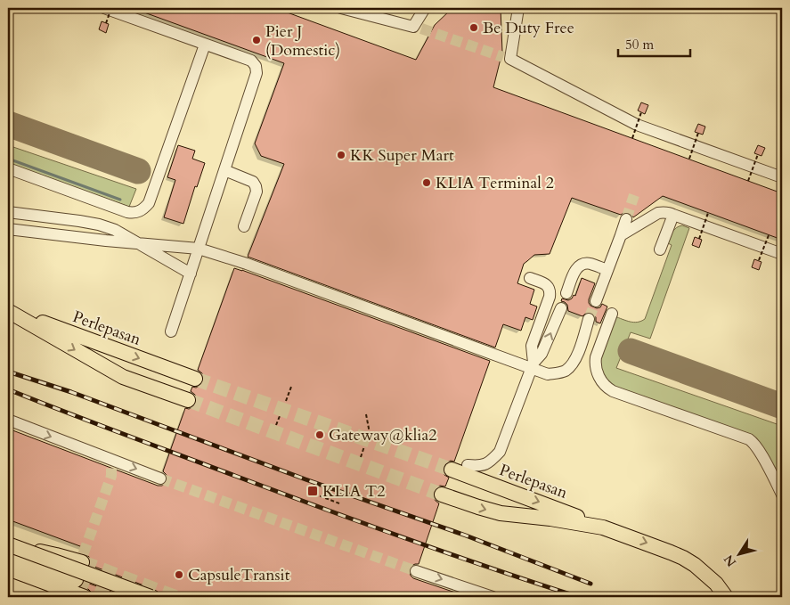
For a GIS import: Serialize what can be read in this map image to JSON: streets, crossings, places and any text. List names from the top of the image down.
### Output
{
  "streets": {
    "main road": ["Perlepasan"]
  },
  "places": {
    "other": [
      "Be Duty Free",
      "Pier J (Domestic)",
      "KK Super Mart",
      "KLIA Terminal 2",
      "Gateway@klia2",
      "CapsuleTransit"
    ],
    "transit": ["KLIA T2"]
  },
  "scale_bar": "50 m",
  "north": "bottom left"
}
